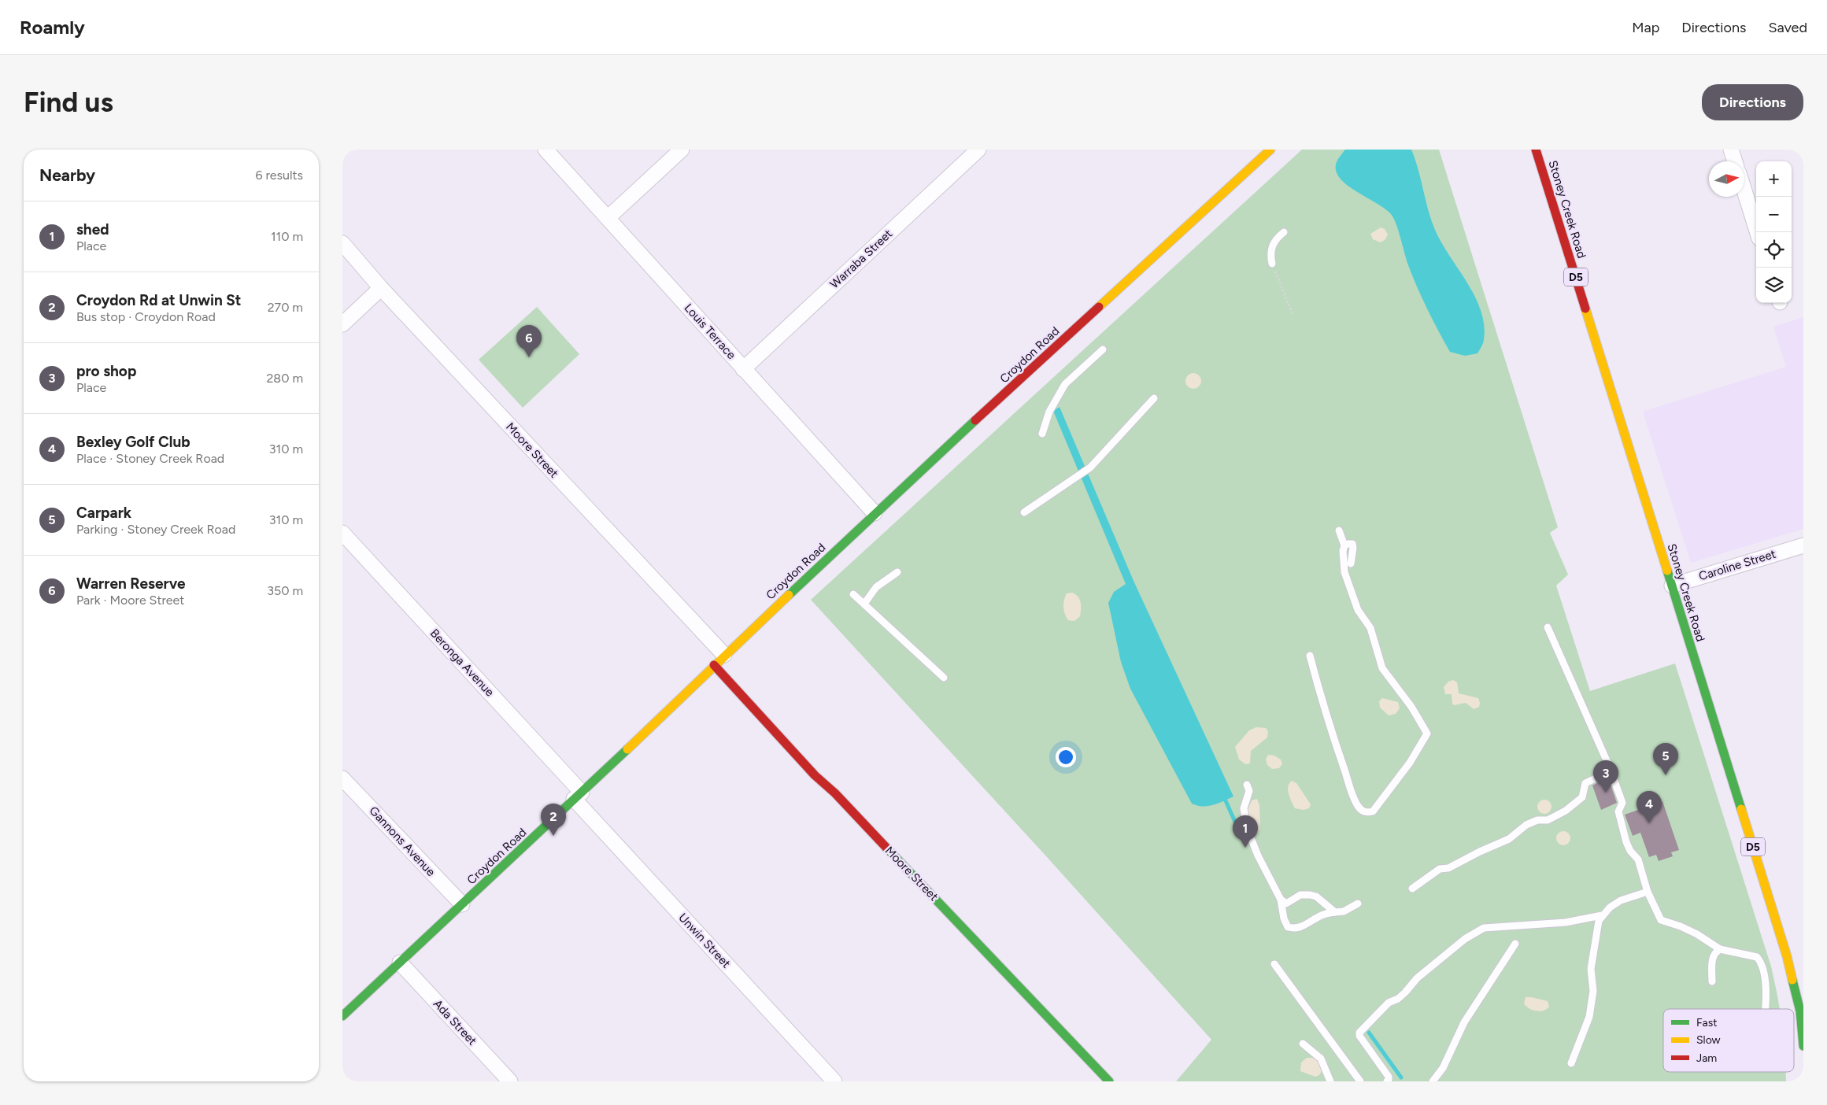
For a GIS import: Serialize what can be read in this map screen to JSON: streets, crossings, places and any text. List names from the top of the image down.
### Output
{
  "streets": {
    "main road": [
      "Stoney Creek Road",
      "D5",
      "Croydon Road",
      "Moore Street"
    ],
    "street": [
      "Warraba Street",
      "Louis Terrace",
      "Caroline Street",
      "Beronga Avenue",
      "Gannons Avenue",
      "Unwin Street",
      "Ada Street"
    ]
  },
  "crossings": [
    ["Stoney Creek Road", "Caroline Street"],
    ["Warraba Street", "Louis Terrace"],
    ["Louis Terrace", "Croydon Road"],
    ["Croydon Road", "Moore Street"],
    ["Croydon Road", "Beronga Avenue"],
    ["Croydon Road", "Gannons Avenue"],
    ["Croydon Road", "Unwin Street"],
    ["Croydon Road", "Ada Street"],
    ["Beronga Avenue", "Unwin Street"]
  ],
  "legend": ["Fast", "Slow", "Jam"],
  "north": "right",
  "page": {
    "header": "Roamly",
    "nav": ["Map", "Directions", "Saved"],
    "buttons": "Directions",
    "title": "Find us",
    "heading": ["Nearby", "6 results"],
    "map_buttons": ["+", "−"],
    "list": [
      {
        "mark": "1",
        "name": "shed",
        "note": "Place",
        "value": "110 m"
      },
      {
        "mark": "2",
        "name": "Croydon Rd at Unwin St",
        "note": "Bus stop · Croydon Road",
        "value": "270 m"
      },
      {
        "mark": "3",
        "name": "pro shop",
        "note": "Place",
        "value": "280 m"
      },
      {
        "mark": "4",
        "name": "Bexley Golf Club",
        "note": "Place · Stoney Creek Road",
        "value": "310 m"
      },
      {
        "mark": "5",
        "name": "Carpark",
        "note": "Parking · Stoney Creek Road",
        "value": "310 m"
      },
      {
        "mark": "6",
        "name": "Warren Reserve",
        "note": "Park · Moore Street",
        "value": "350 m"
      }
    ],
    "pins": [
      "6",
      "5",
      "3",
      "4",
      "2",
      "1"
    ]
  }
}
